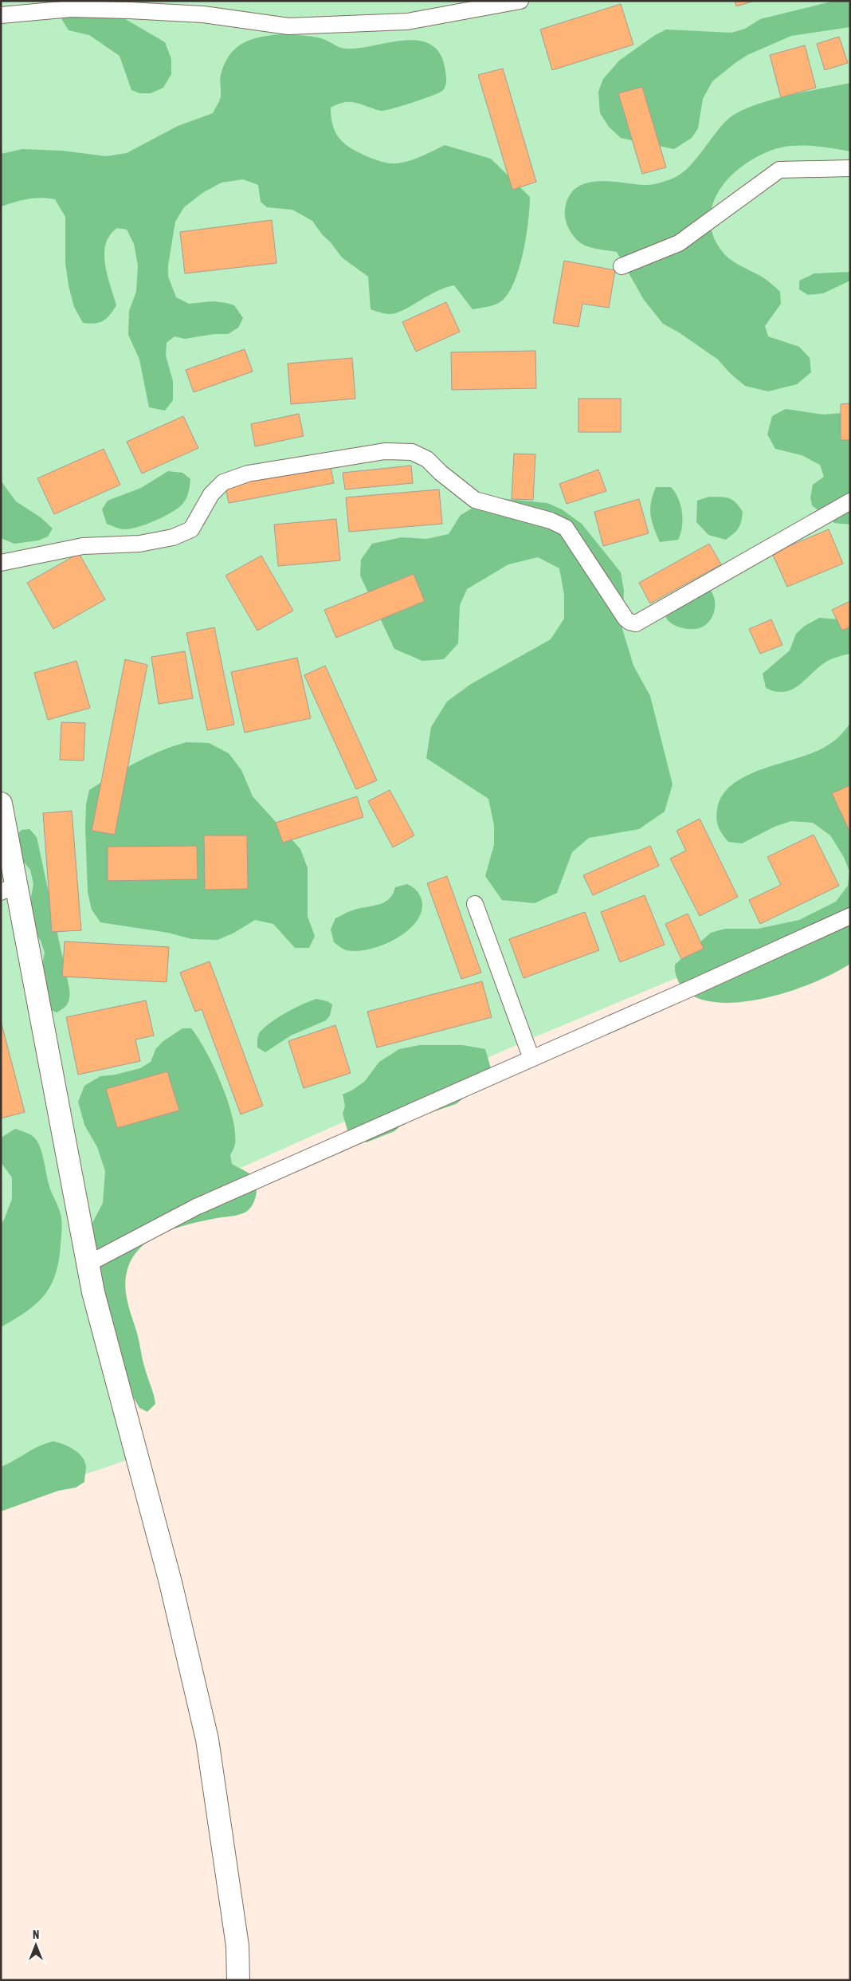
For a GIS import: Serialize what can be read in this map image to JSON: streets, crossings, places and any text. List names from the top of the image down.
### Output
{
  "north": "top"
}
